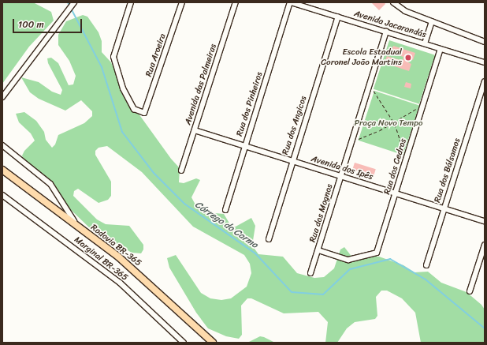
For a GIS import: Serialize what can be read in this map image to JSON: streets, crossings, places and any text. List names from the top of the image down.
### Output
{
  "streets": {
    "main road": ["Rodovia BR-365"],
    "street": [
      "Avenida Jacarandás",
      "Rua Aroeira",
      "Avenida das Palmeiras",
      "Rua dos Pinheiros",
      "Rua dos Angicos",
      "Rua dos Cedros",
      "Avenida dos Ipês",
      "Rua dos Bálsamos",
      "Rua dos Mognos",
      "Marginal BR-365"
    ]
  },
  "crossings": [
    ["Avenida Jacarandás", "Rua dos Pinheiros"],
    ["Avenida Jacarandás", "Rua dos Angicos"],
    ["Avenida Jacarandás", "Rua dos Cedros"],
    ["Avenida Jacarandás", "Rua dos Mognos"],
    ["Avenida das Palmeiras", "Avenida dos Ipês"],
    ["Rua dos Pinheiros", "Avenida dos Ipês"],
    ["Rua dos Angicos", "Avenida dos Ipês"],
    ["Rua dos Cedros", "Avenida dos Ipês"],
    ["Rua dos Cedros", "Rua dos Mognos"],
    ["Avenida dos Ipês", "Rua dos Bálsamos"],
    ["Avenida dos Ipês", "Rua dos Mognos"],
    ["Rodovia BR-365", "Marginal BR-365"]
  ],
  "water": ["Córrego do Carmo"],
  "parks": ["Praça Novo Tempo"],
  "places": ["Escola Estadual Coronel João Martins"],
  "scale_bar": "100 m"
}
